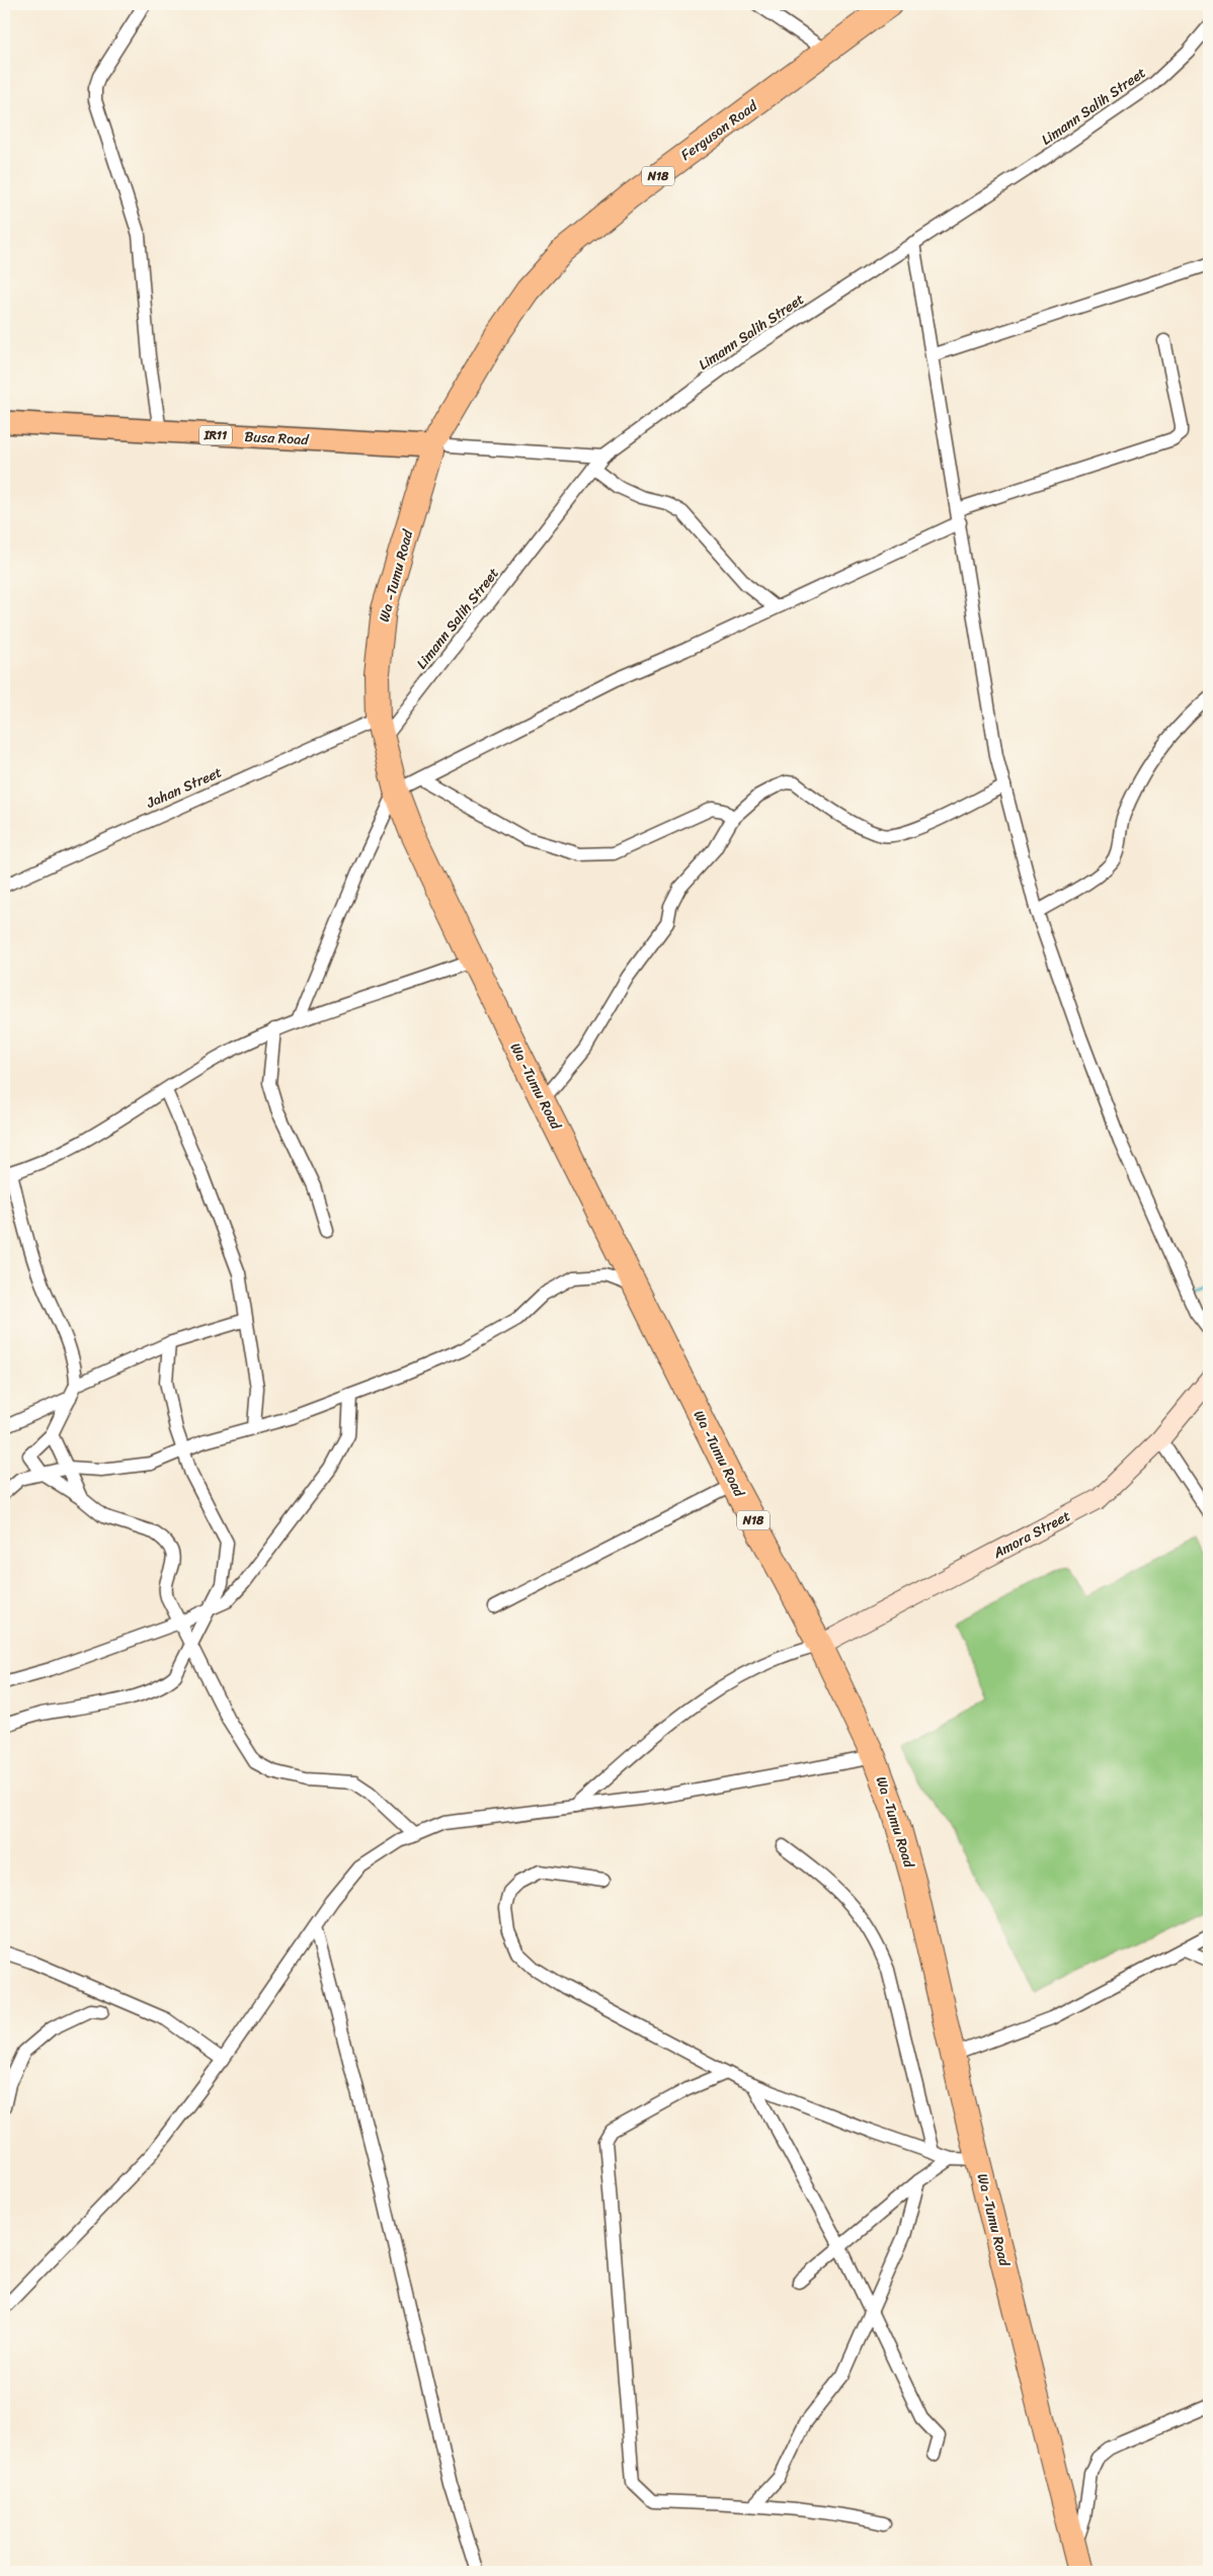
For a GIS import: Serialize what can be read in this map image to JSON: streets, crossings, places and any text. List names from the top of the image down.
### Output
{
  "streets": {
    "highway": ["Ferguson Road", "N18", "Wa -Tumu Road"],
    "main road": ["IR11", "Busa Road"],
    "street": ["Limann Salih Street", "Jahan Street", "Amora Street"]
  },
  "crossings": [
    ["Limann Salih Street", "Wa -Tumu Road"],
    ["Limann Salih Street", "Jahan Street"],
    ["Ferguson Road", "Busa Road"],
    ["Ferguson Road", "Wa -Tumu Road"],
    ["Busa Road", "Wa -Tumu Road"],
    ["Wa -Tumu Road", "Jahan Street"],
    ["Wa -Tumu Road", "Amora Street"]
  ]
}
